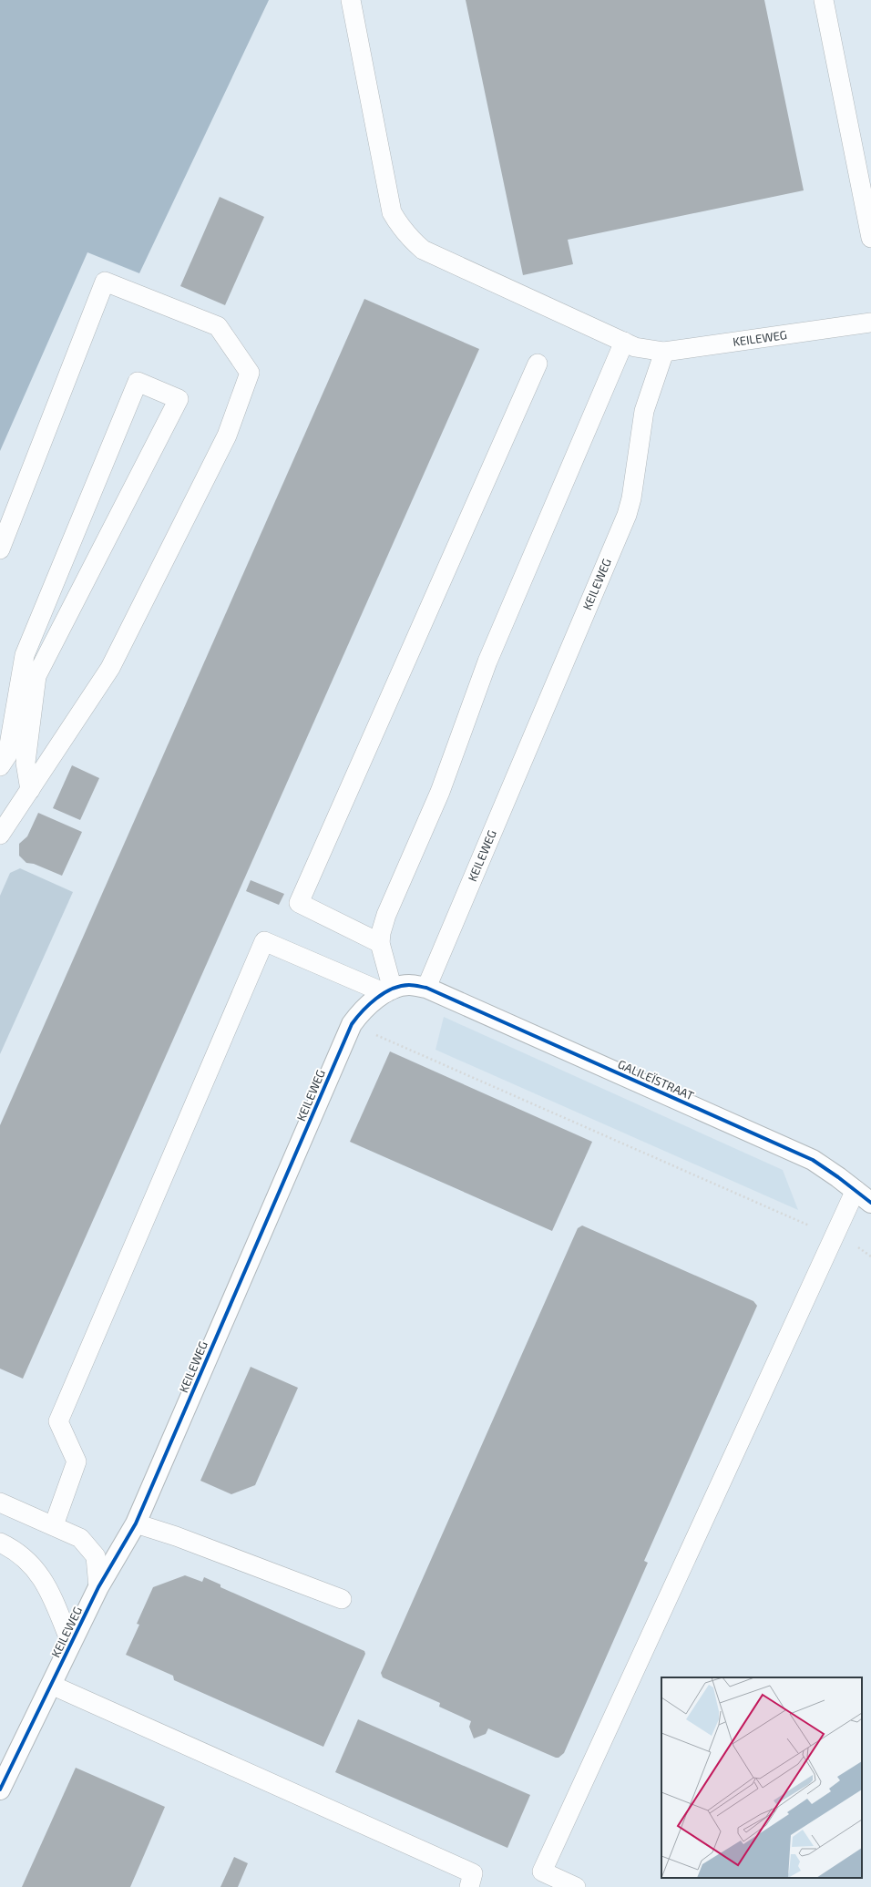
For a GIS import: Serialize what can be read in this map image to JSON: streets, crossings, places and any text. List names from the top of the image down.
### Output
{
  "streets": {
    "street": ["KEILEWEG", "GALILEÏSTRAAT"]
  },
  "crossings": [
    ["KEILEWEG", "GALILEÏSTRAAT"]
  ]
}
